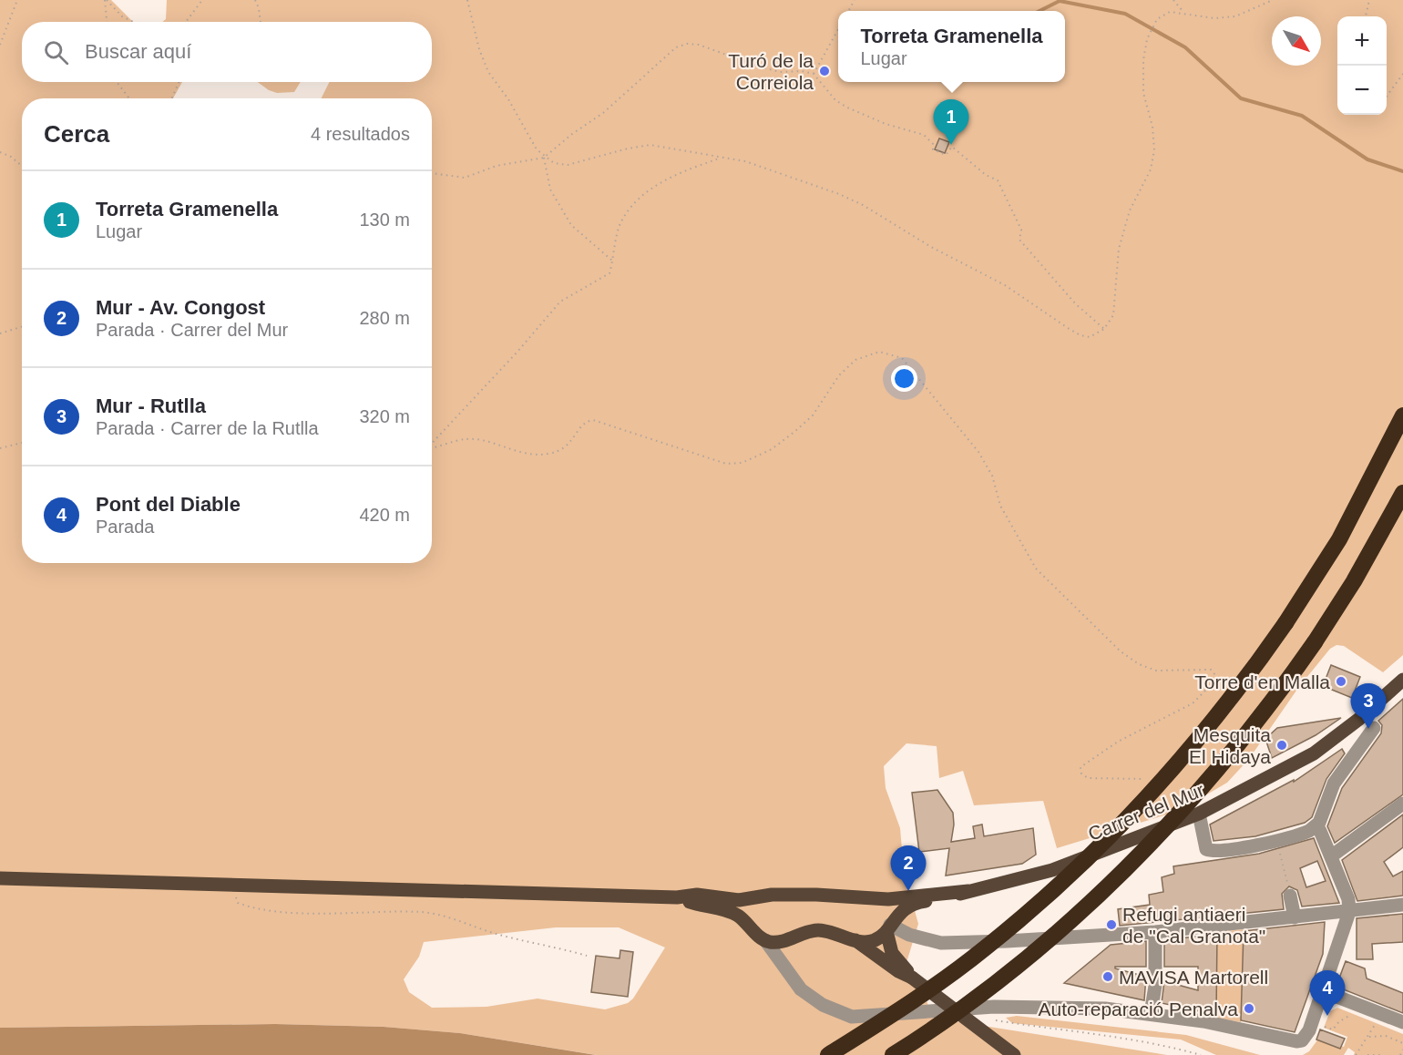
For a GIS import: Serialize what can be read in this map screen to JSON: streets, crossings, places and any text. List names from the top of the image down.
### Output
{
  "streets": {
    "main road": ["Carrer del Mur"]
  },
  "places": [
    "Turó de la Correiola",
    "Torre d'en Malla",
    "Mesquita El Hidaya",
    "Refugi antiaeri de \"Cal Granota\"",
    "MAVISA Martorell",
    "Auto-reparació Penalva"
  ],
  "north": "bottom right",
  "page": {
    "popup": ["Torreta Gramenella", "Lugar"],
    "map_buttons": ["+", "−"],
    "search": "Buscar aquí",
    "heading": ["Cerca", "4 resultados"],
    "pins": [
      "1",
      "3",
      "2",
      "4"
    ],
    "list": [
      {
        "mark": "1",
        "name": "Torreta Gramenella",
        "note": "Lugar",
        "value": "130 m"
      },
      {
        "mark": "2",
        "name": "Mur - Av. Congost",
        "note": "Parada · Carrer del Mur",
        "value": "280 m"
      },
      {
        "mark": "3",
        "name": "Mur - Rutlla",
        "note": "Parada · Carrer de la Rutlla",
        "value": "320 m"
      },
      {
        "mark": "4",
        "name": "Pont del Diable",
        "note": "Parada",
        "value": "420 m"
      }
    ]
  }
}
